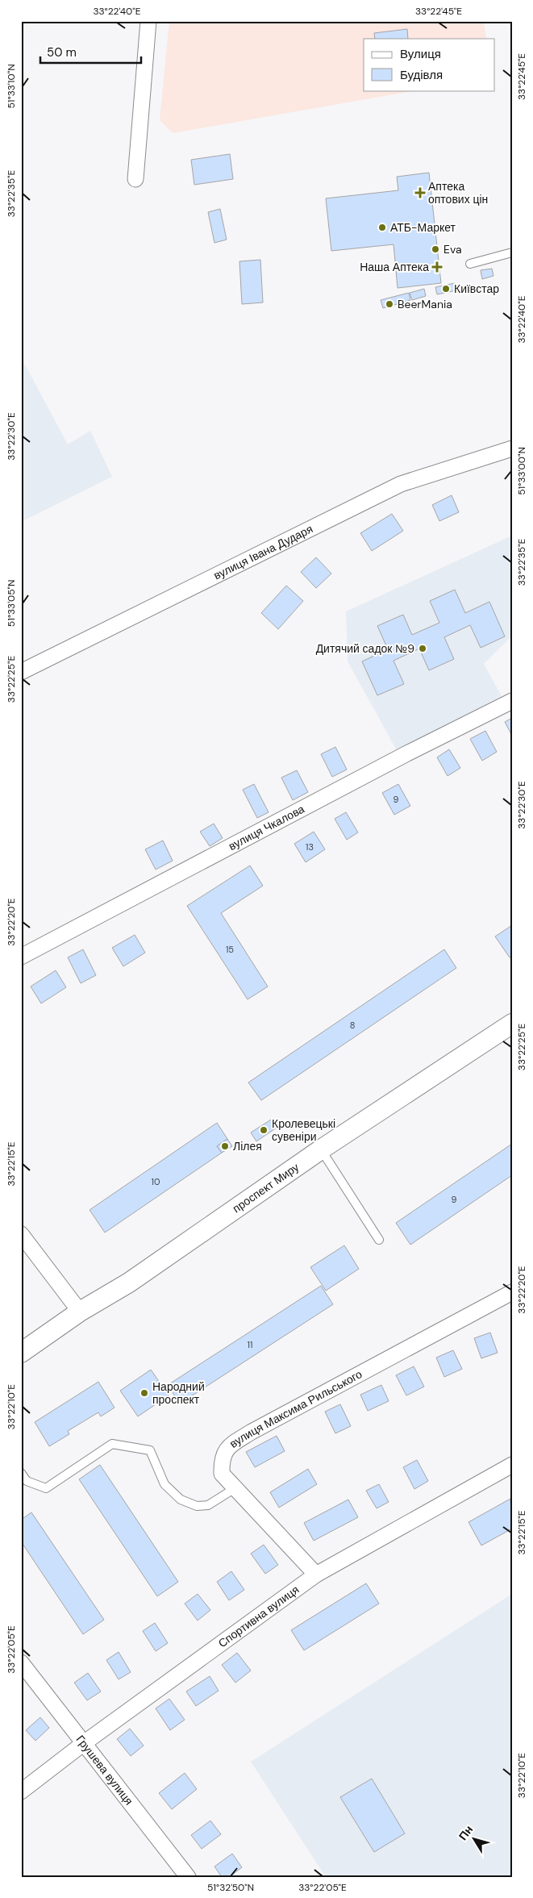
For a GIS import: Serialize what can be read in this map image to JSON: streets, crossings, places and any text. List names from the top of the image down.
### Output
{
  "streets": {
    "street": [
      "вулиця Івана Дударя",
      "вулиця Чкалова",
      "проспект Миру",
      "вулиця Максима Рильського",
      "Спортивна вулиця",
      "Грушева вулиця"
    ]
  },
  "crossings": [
    ["вулиця Максима Рильського", "Спортивна вулиця"],
    ["Спортивна вулиця", "Грушева вулиця"]
  ],
  "places": {
    "health": ["Аптека оптових цін", "Наша Аптека"],
    "other": [
      "АТБ-Маркет",
      "Eva",
      "Київстар",
      "BeerMania",
      "Дитячий садок №9",
      "Кролевецькі сувеніри",
      "Лілея",
      "Народний проспект"
    ]
  },
  "house_numbers": [
    "9",
    "13",
    "15",
    "8",
    "10",
    "9",
    "11"
  ],
  "legend": ["Вулиця", "Будівля"],
  "scale_bar": "50 m",
  "north": "top left",
  "coordinates": [
    "33°22'40\"E",
    "33°22'45\"E",
    "51°33'10\"N",
    "33°22'35\"E",
    "33°22'30\"E",
    "51°33'00\"N",
    "51°33'05\"N",
    "33°22'25\"E",
    "33°22'20\"E",
    "33°22'15\"E",
    "33°22'10\"E",
    "33°22'05\"E",
    "51°32'50\"N"
  ]
}
